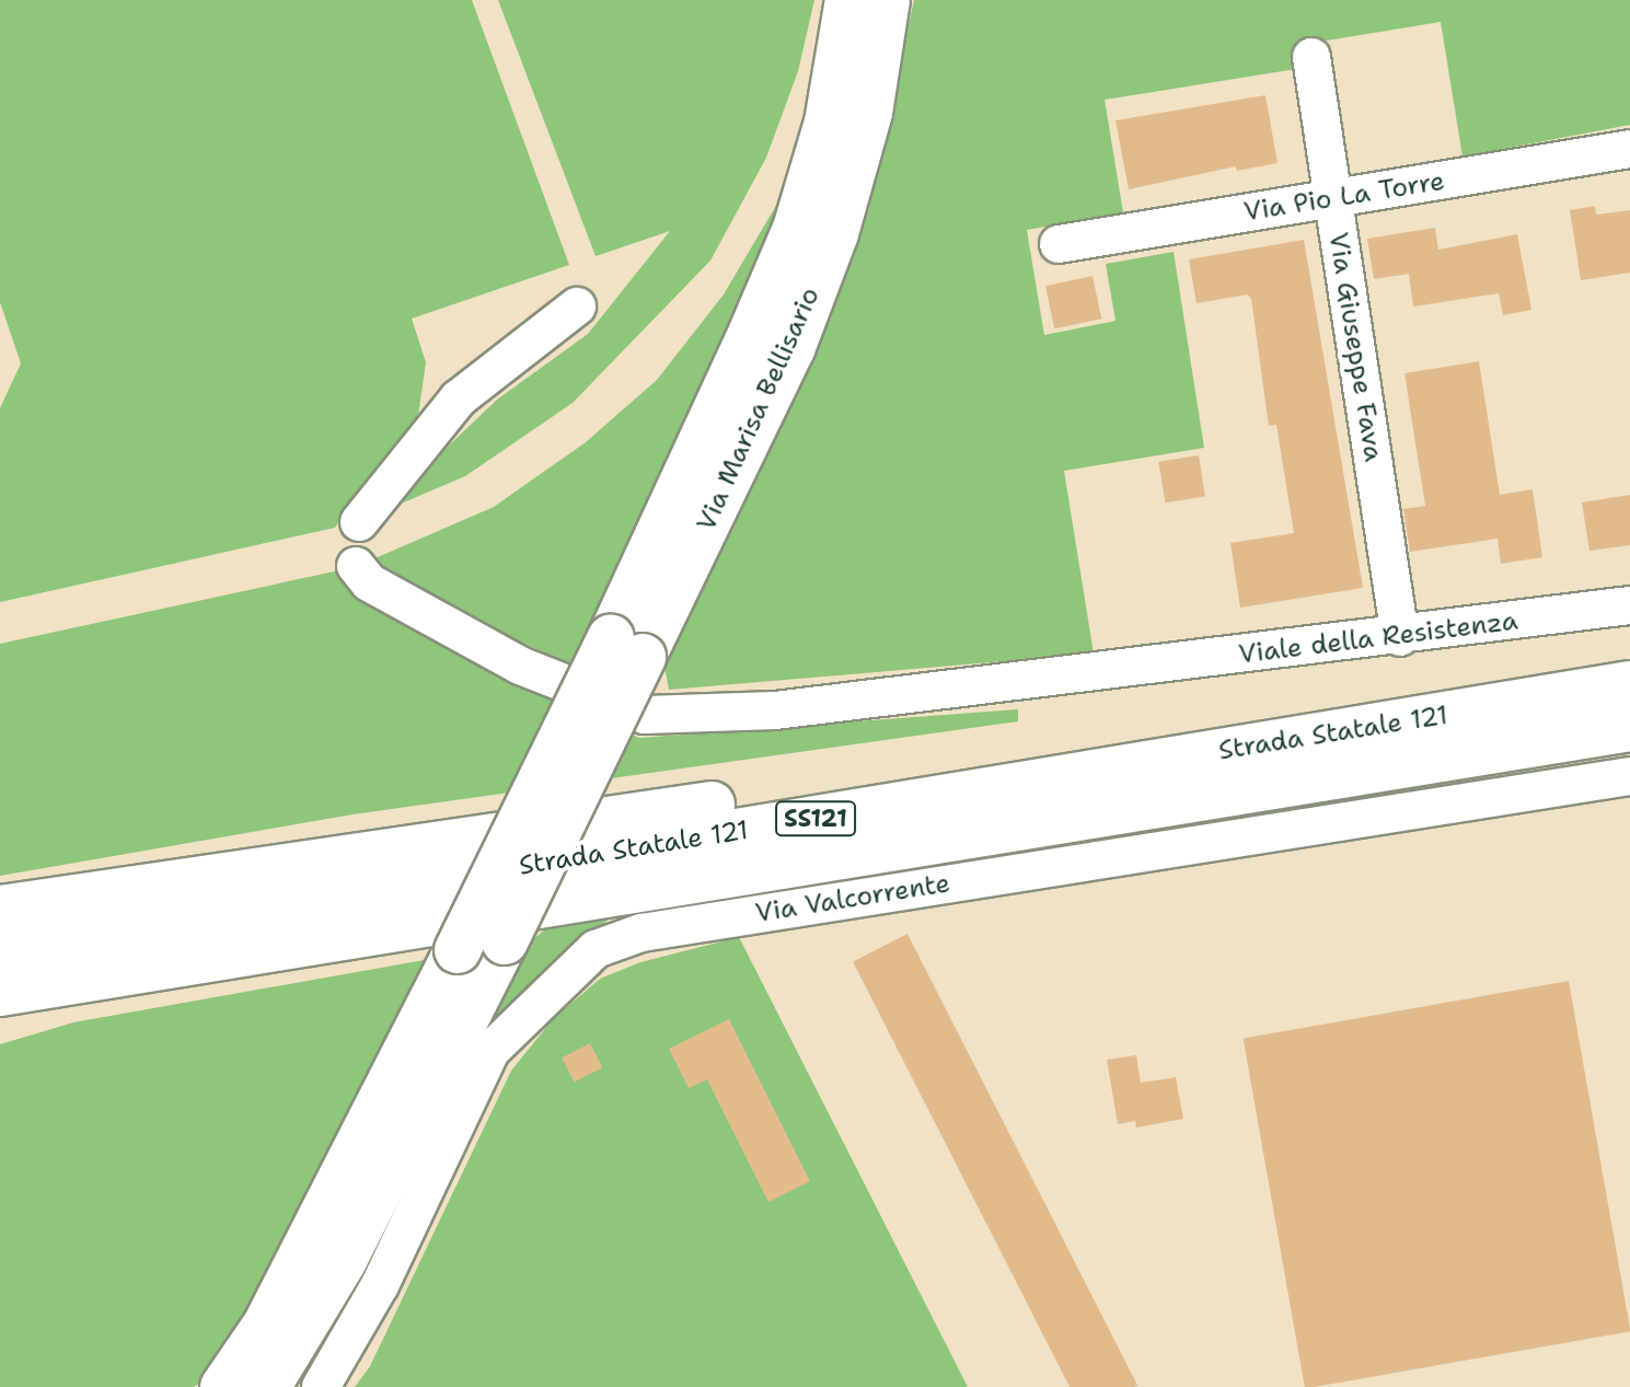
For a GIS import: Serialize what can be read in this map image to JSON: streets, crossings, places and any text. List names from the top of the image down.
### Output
{
  "streets": {
    "main road": ["Via Marisa Bellisario", "Strada Statale 121", "SS121"],
    "street": [
      "Via Pio La Torre",
      "Via Giuseppe Fava",
      "Viale della Resistenza",
      "Via Valcorrente"
    ]
  },
  "crossings": [
    ["Via Pio La Torre", "Via Giuseppe Fava"],
    ["Via Giuseppe Fava", "Viale della Resistenza"]
  ]
}
